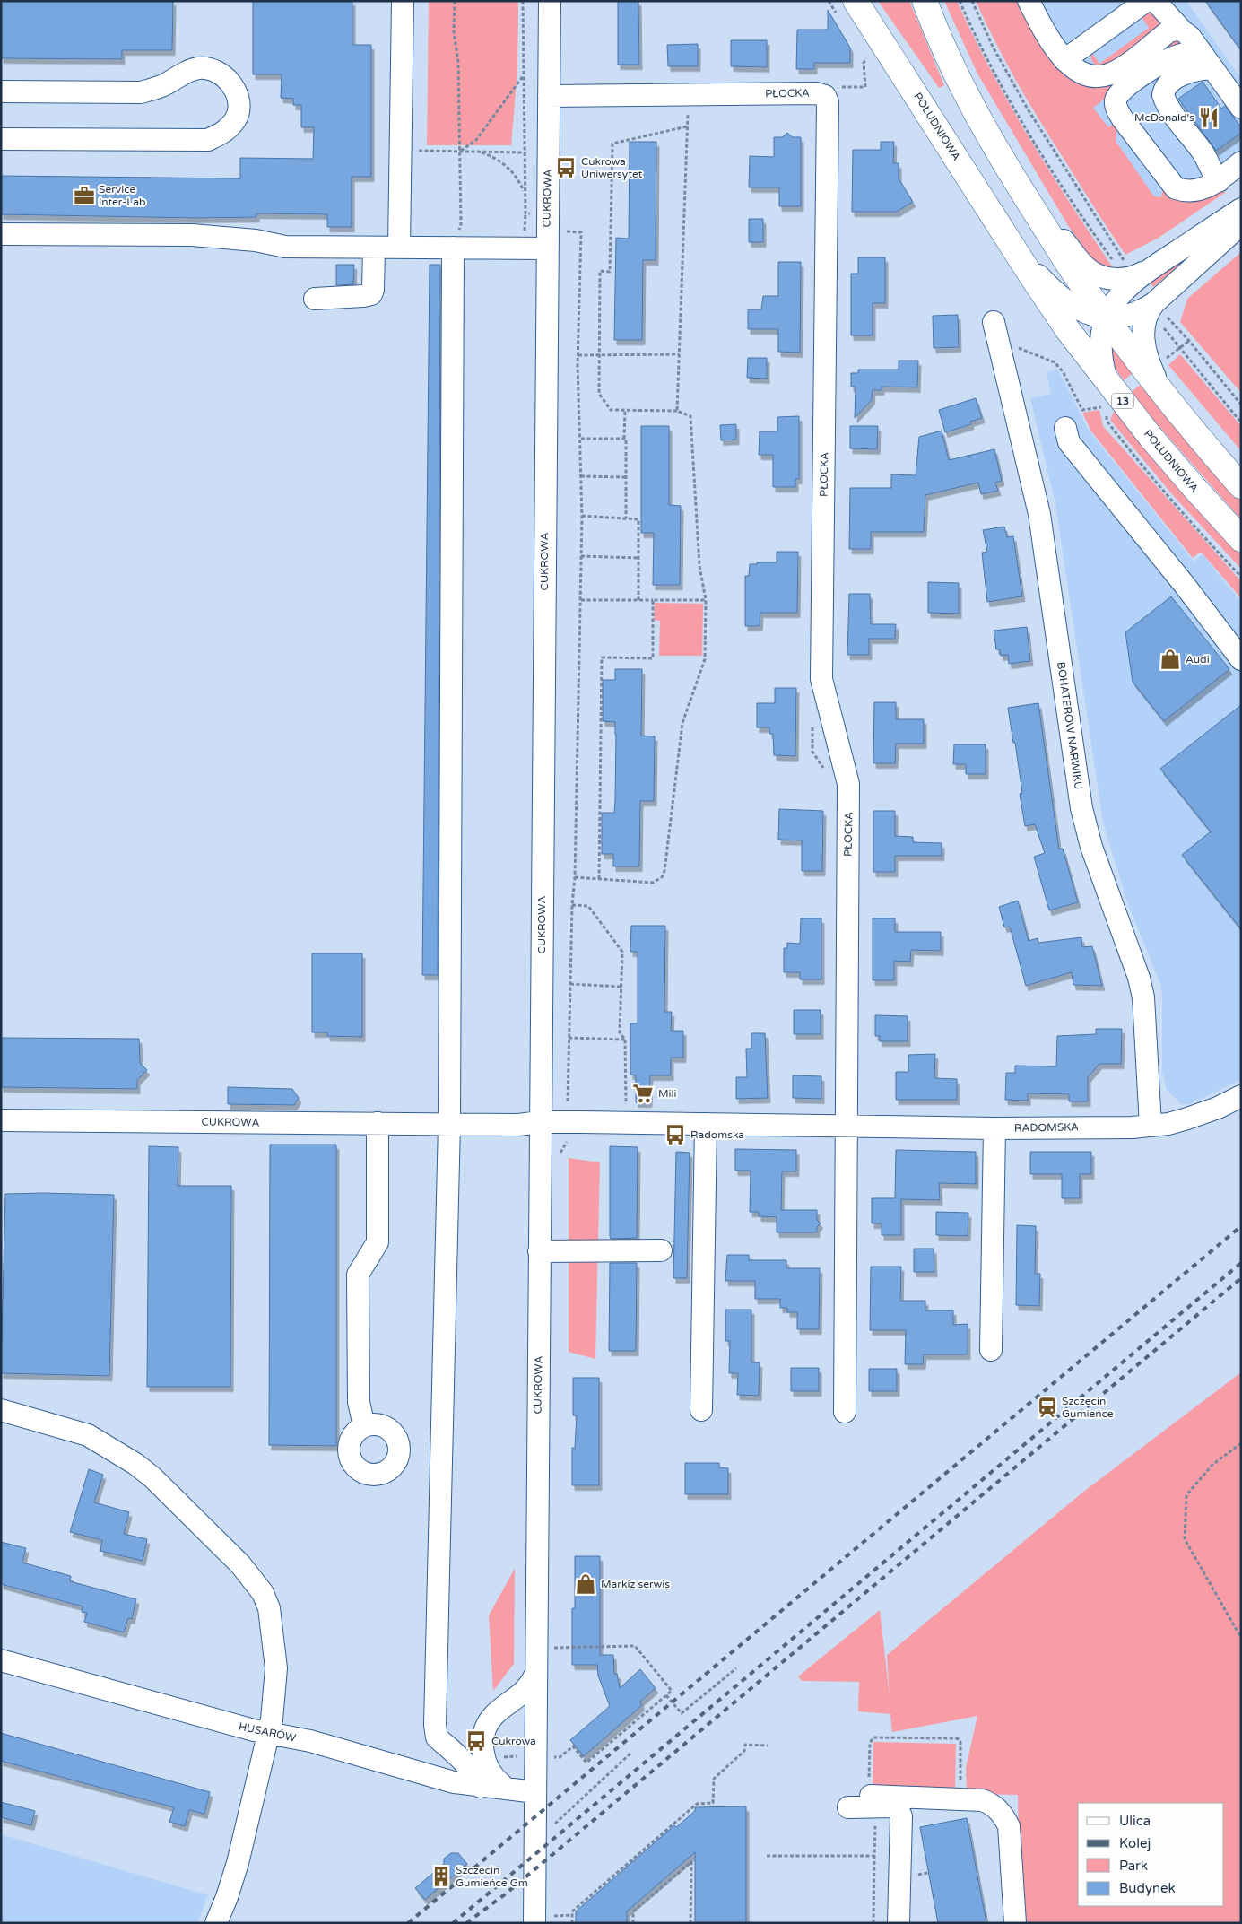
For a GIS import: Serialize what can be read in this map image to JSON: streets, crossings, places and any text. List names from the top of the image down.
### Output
{
  "streets": {
    "main road": ["POŁUDNIOWA", "13"],
    "street": [
      "PŁOCKA",
      "CUKROWA",
      "BOHATERÓW NARWIKU",
      "RADOMSKA",
      "HUSARÓW"
    ]
  },
  "crossings": [
    ["PŁOCKA", "CUKROWA"],
    ["PŁOCKA", "RADOMSKA"],
    ["CUKROWA", "RADOMSKA"],
    ["CUKROWA", "HUSARÓW"],
    ["BOHATERÓW NARWIKU", "RADOMSKA"]
  ],
  "places": {
    "restaurant": ["McDonald's"],
    "bus stop": ["Cukrowa Uniwersytet", "Radomska", "Cukrowa"],
    "office": ["Service Inter-Lab"],
    "shop": ["Audi", "Markiz serwis"],
    "supermarket": ["Mili"],
    "station": ["Szczecin Gumieńce"],
    "building": ["Szczecin Gumieńce Gm"]
  },
  "legend": [
    "Ulica",
    "Kolej",
    "Park",
    "Budynek"
  ]
}
